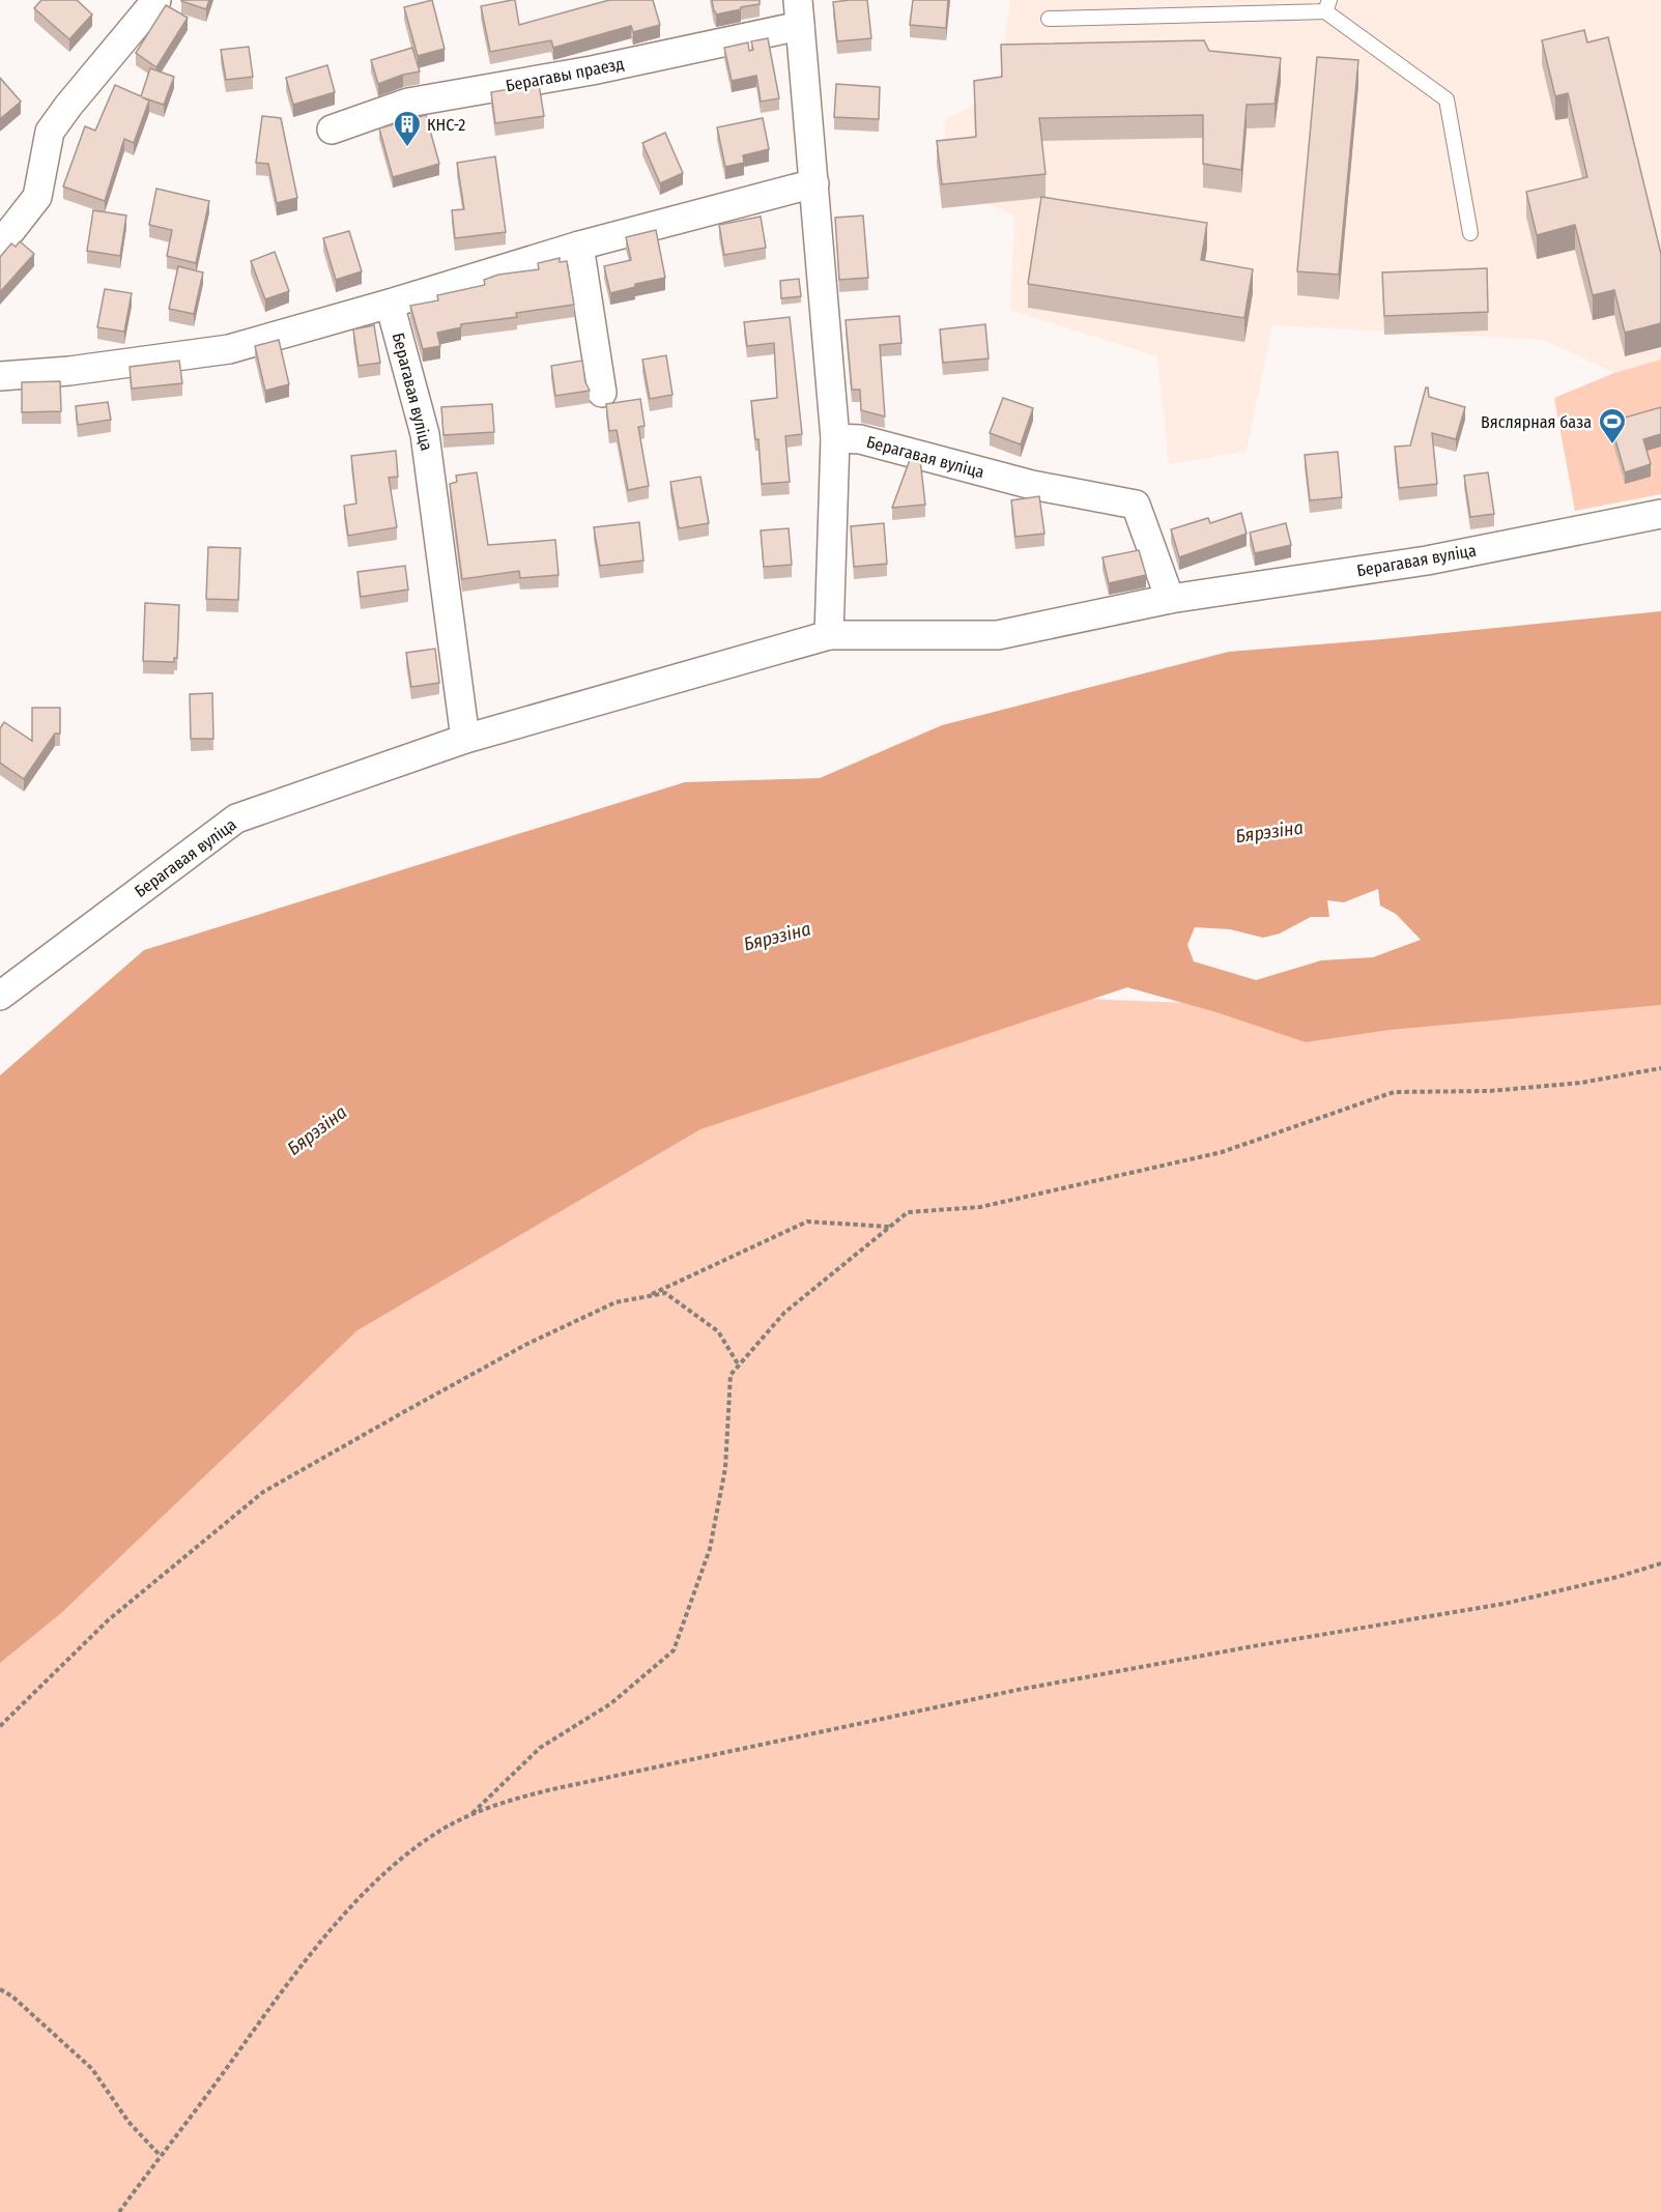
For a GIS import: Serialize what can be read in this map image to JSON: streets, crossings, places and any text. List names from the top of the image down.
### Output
{
  "streets": {
    "street": ["Берагавы праезд", "Берагавая вуліца"]
  },
  "water": ["Бярэзіна"],
  "places": {
    "building": ["КНС-2"],
    "sports": ["Вяслярная база"]
  }
}
